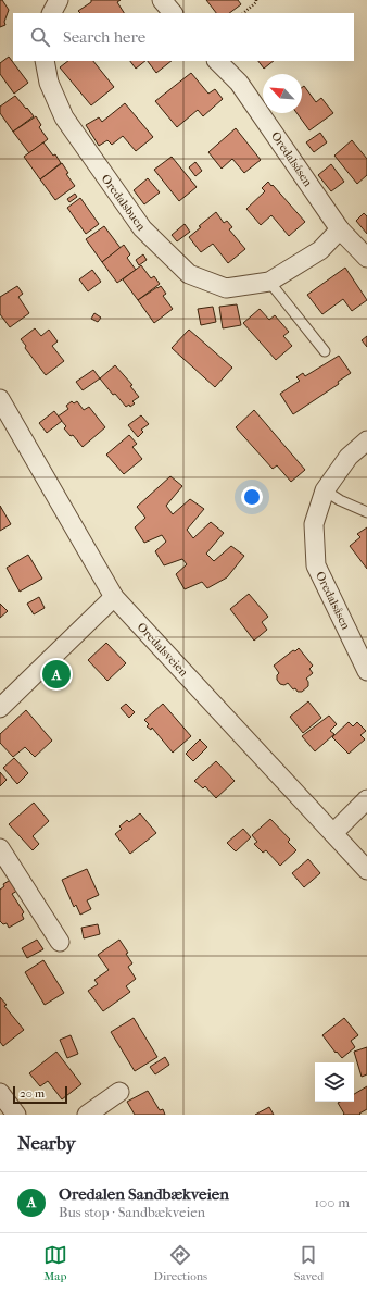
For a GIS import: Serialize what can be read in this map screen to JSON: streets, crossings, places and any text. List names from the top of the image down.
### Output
{
  "streets": {
    "street": ["Oredalsåsen", "Oredalsbuen", "Oredalsveien"]
  },
  "crossings": [
    ["Oredalsåsen", "Oredalsbuen"]
  ],
  "scale_bar": "20 m",
  "north": "top left",
  "page": {
    "search": "Search here",
    "pins": "A",
    "scale": "20 m",
    "heading": "Nearby",
    "list": [
      {
        "mark": "A",
        "name": "Oredalen Sandbækveien",
        "note": "Bus stop · Sandbækveien",
        "value": "100 m"
      }
    ],
    "nav": ["Map", "Directions", "Saved"]
  }
}
